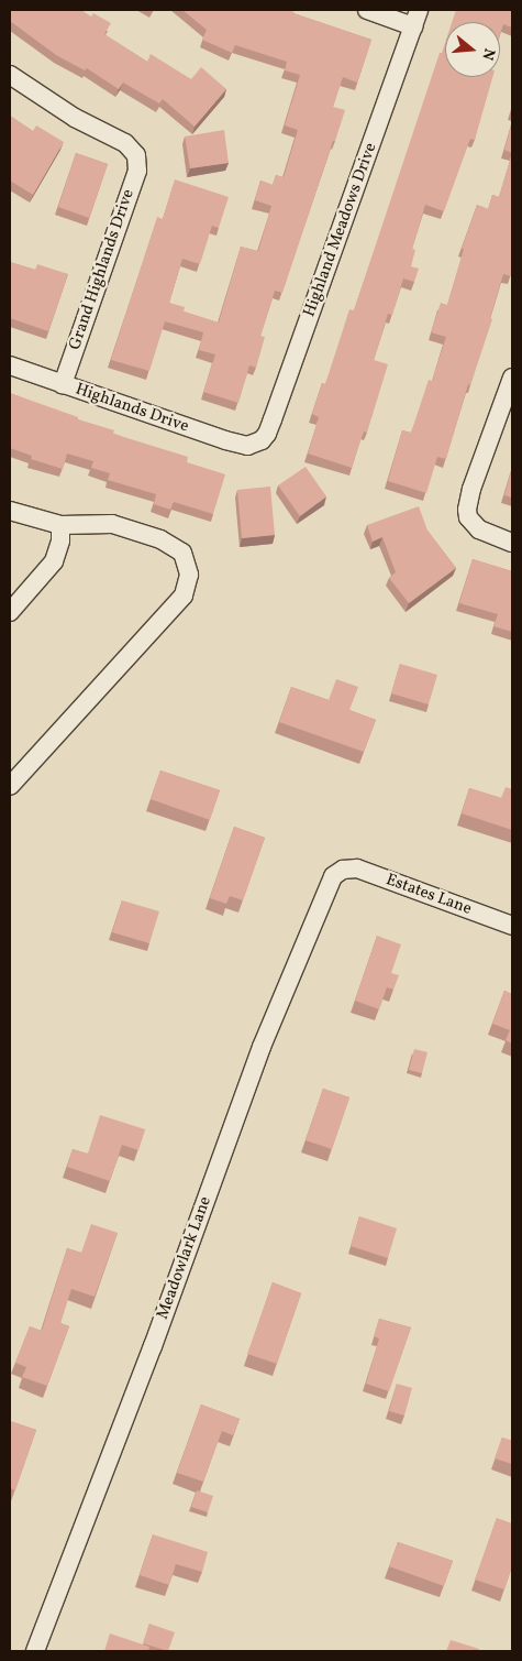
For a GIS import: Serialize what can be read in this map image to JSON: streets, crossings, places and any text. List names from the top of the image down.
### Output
{
  "streets": {
    "street": [
      "Highland Meadows Drive",
      "Grand Highlands Drive",
      "Highlands Drive",
      "Estates Lane",
      "Meadowlark Lane"
    ]
  },
  "crossings": [
    ["Highland Meadows Drive", "Highlands Drive"],
    ["Grand Highlands Drive", "Highlands Drive"],
    ["Estates Lane", "Meadowlark Lane"]
  ],
  "north": "right"
}
